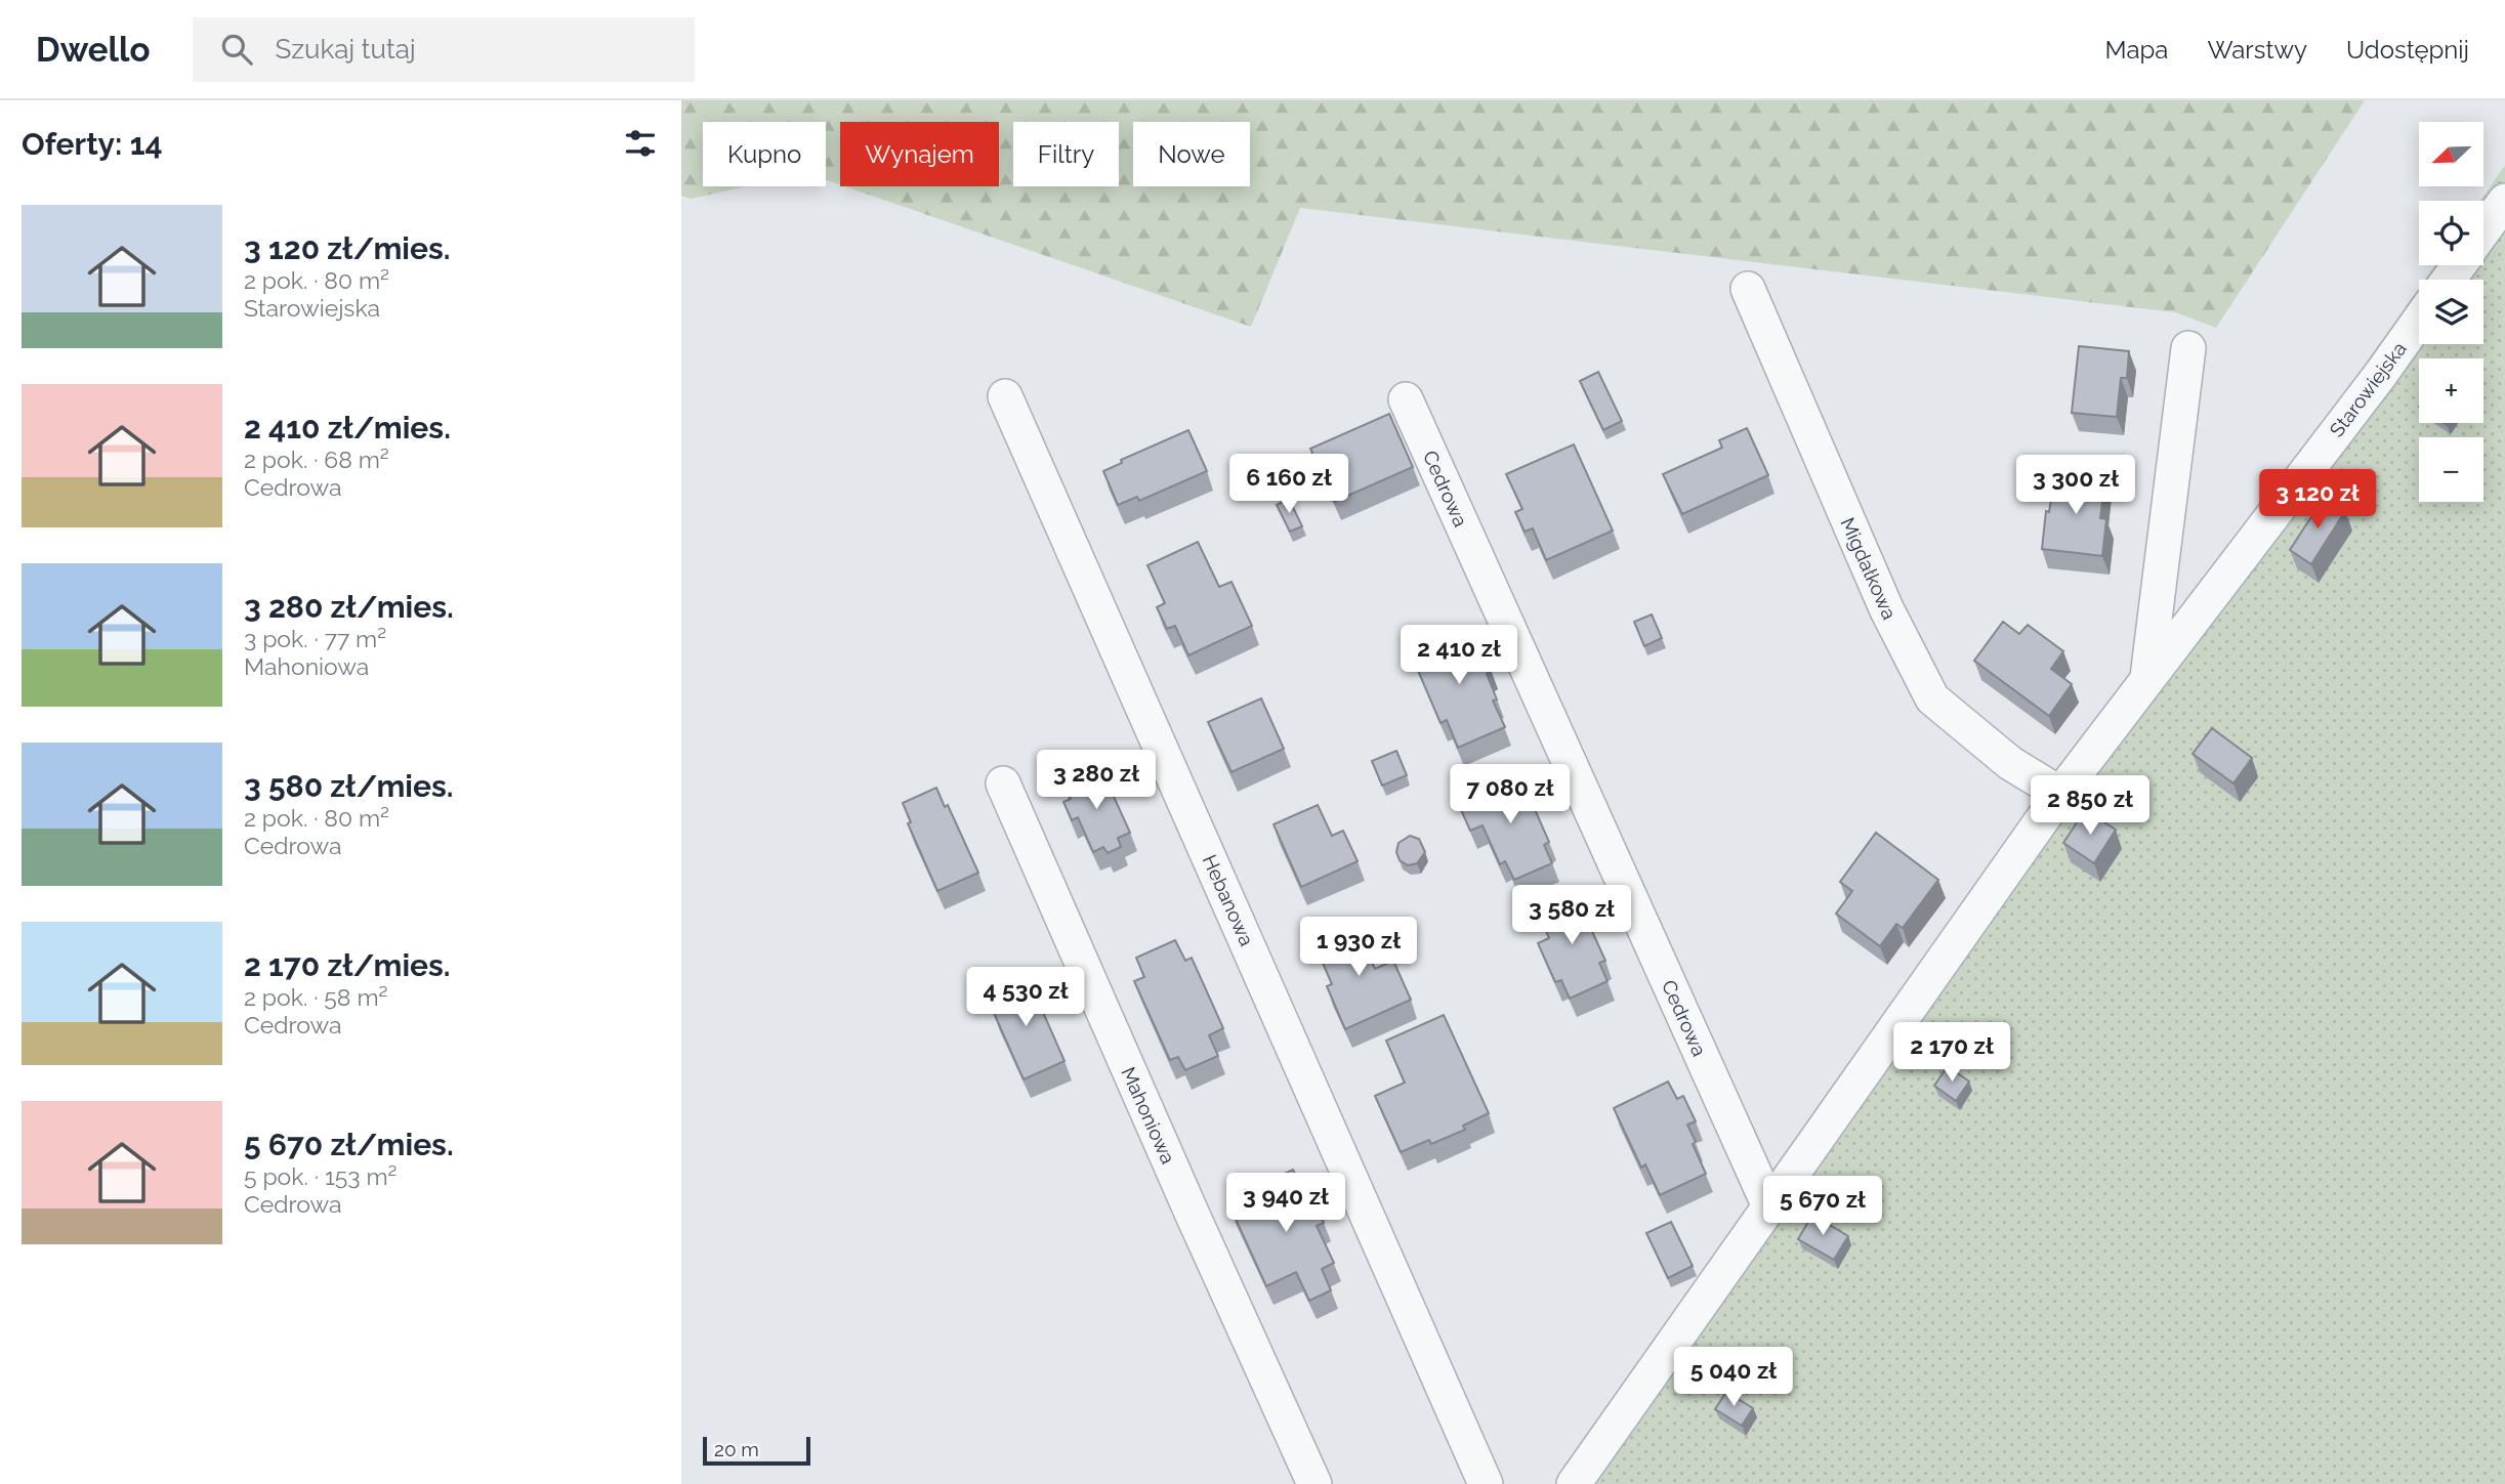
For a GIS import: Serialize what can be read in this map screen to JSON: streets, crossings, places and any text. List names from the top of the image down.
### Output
{
  "streets": {
    "street": [
      "Starowiejska",
      "Cedrowa",
      "Migdałkowa",
      "Hebanowa",
      "Mahoniowa"
    ]
  },
  "crossings": [
    ["Starowiejska", "Cedrowa"],
    ["Starowiejska", "Migdałkowa"]
  ],
  "scale_bar": "20 m",
  "north": "bottom left",
  "page": {
    "header": "Dwello",
    "search": "Szukaj tutaj",
    "nav": ["Mapa", "Warstwy", "Udostępnij"],
    "heading": "Oferty: 14",
    "map_buttons": ["+", "−"],
    "chip": [
      "Kupno",
      "Wynajem",
      "Filtry",
      "Nowe"
    ],
    "list": [
      {
        "name": "3 120 zł/mies.",
        "note": "2 pok. · 80 m² · Starowiejska"
      },
      {
        "name": "2 410 zł/mies.",
        "note": "2 pok. · 68 m² · Cedrowa"
      },
      {
        "name": "3 280 zł/mies.",
        "note": "3 pok. · 77 m² · Mahoniowa"
      },
      {
        "name": "3 580 zł/mies.",
        "note": "2 pok. · 80 m² · Cedrowa"
      },
      {
        "name": "2 170 zł/mies.",
        "note": "2 pok. · 58 m² · Cedrowa"
      },
      {
        "name": "5 670 zł/mies.",
        "note": "5 pok. · 153 m² · Cedrowa"
      }
    ],
    "price": [
      "6 160 zł",
      "3 300 zł",
      "3 120 zł",
      "2 410 zł",
      "3 280 zł",
      "7 080 zł",
      "2 850 zł",
      "3 580 zł",
      "1 930 zł",
      "4 530 zł",
      "2 170 zł",
      "3 940 zł",
      "5 670 zł",
      "5 040 zł"
    ],
    "scale": "20 m"
  }
}
